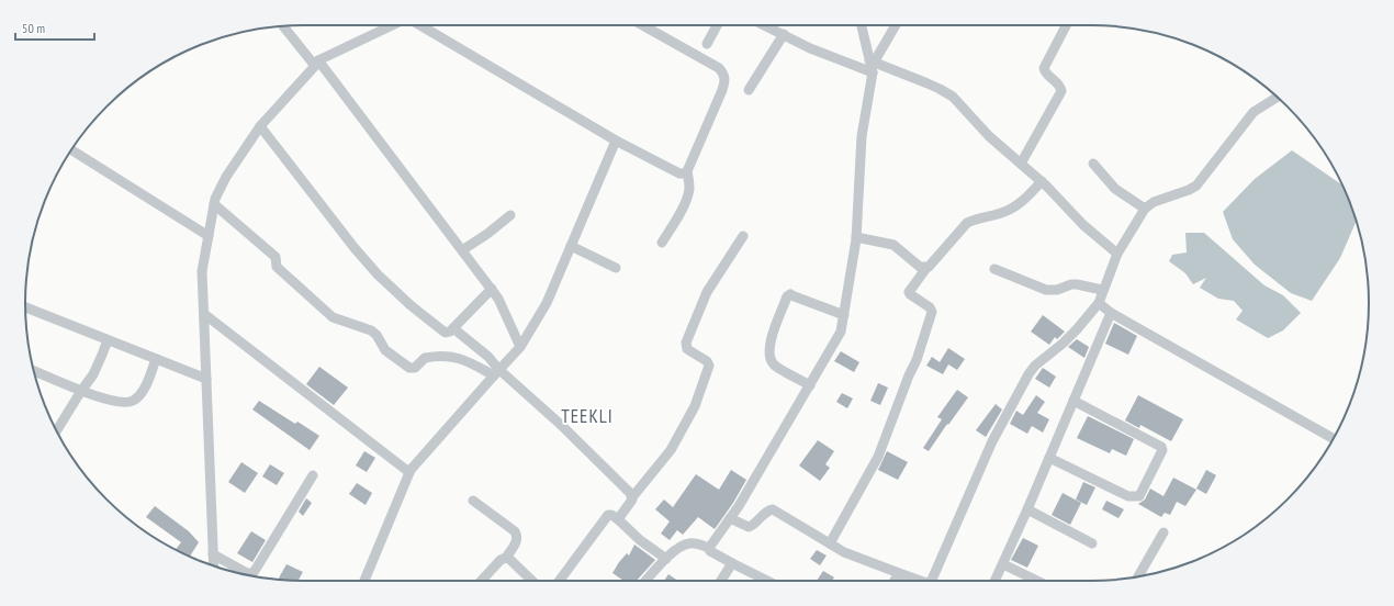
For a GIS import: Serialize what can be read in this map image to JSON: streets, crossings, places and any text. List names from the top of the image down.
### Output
{
  "districts": ["TEEKLI"],
  "scale_bar": "50 m"
}
